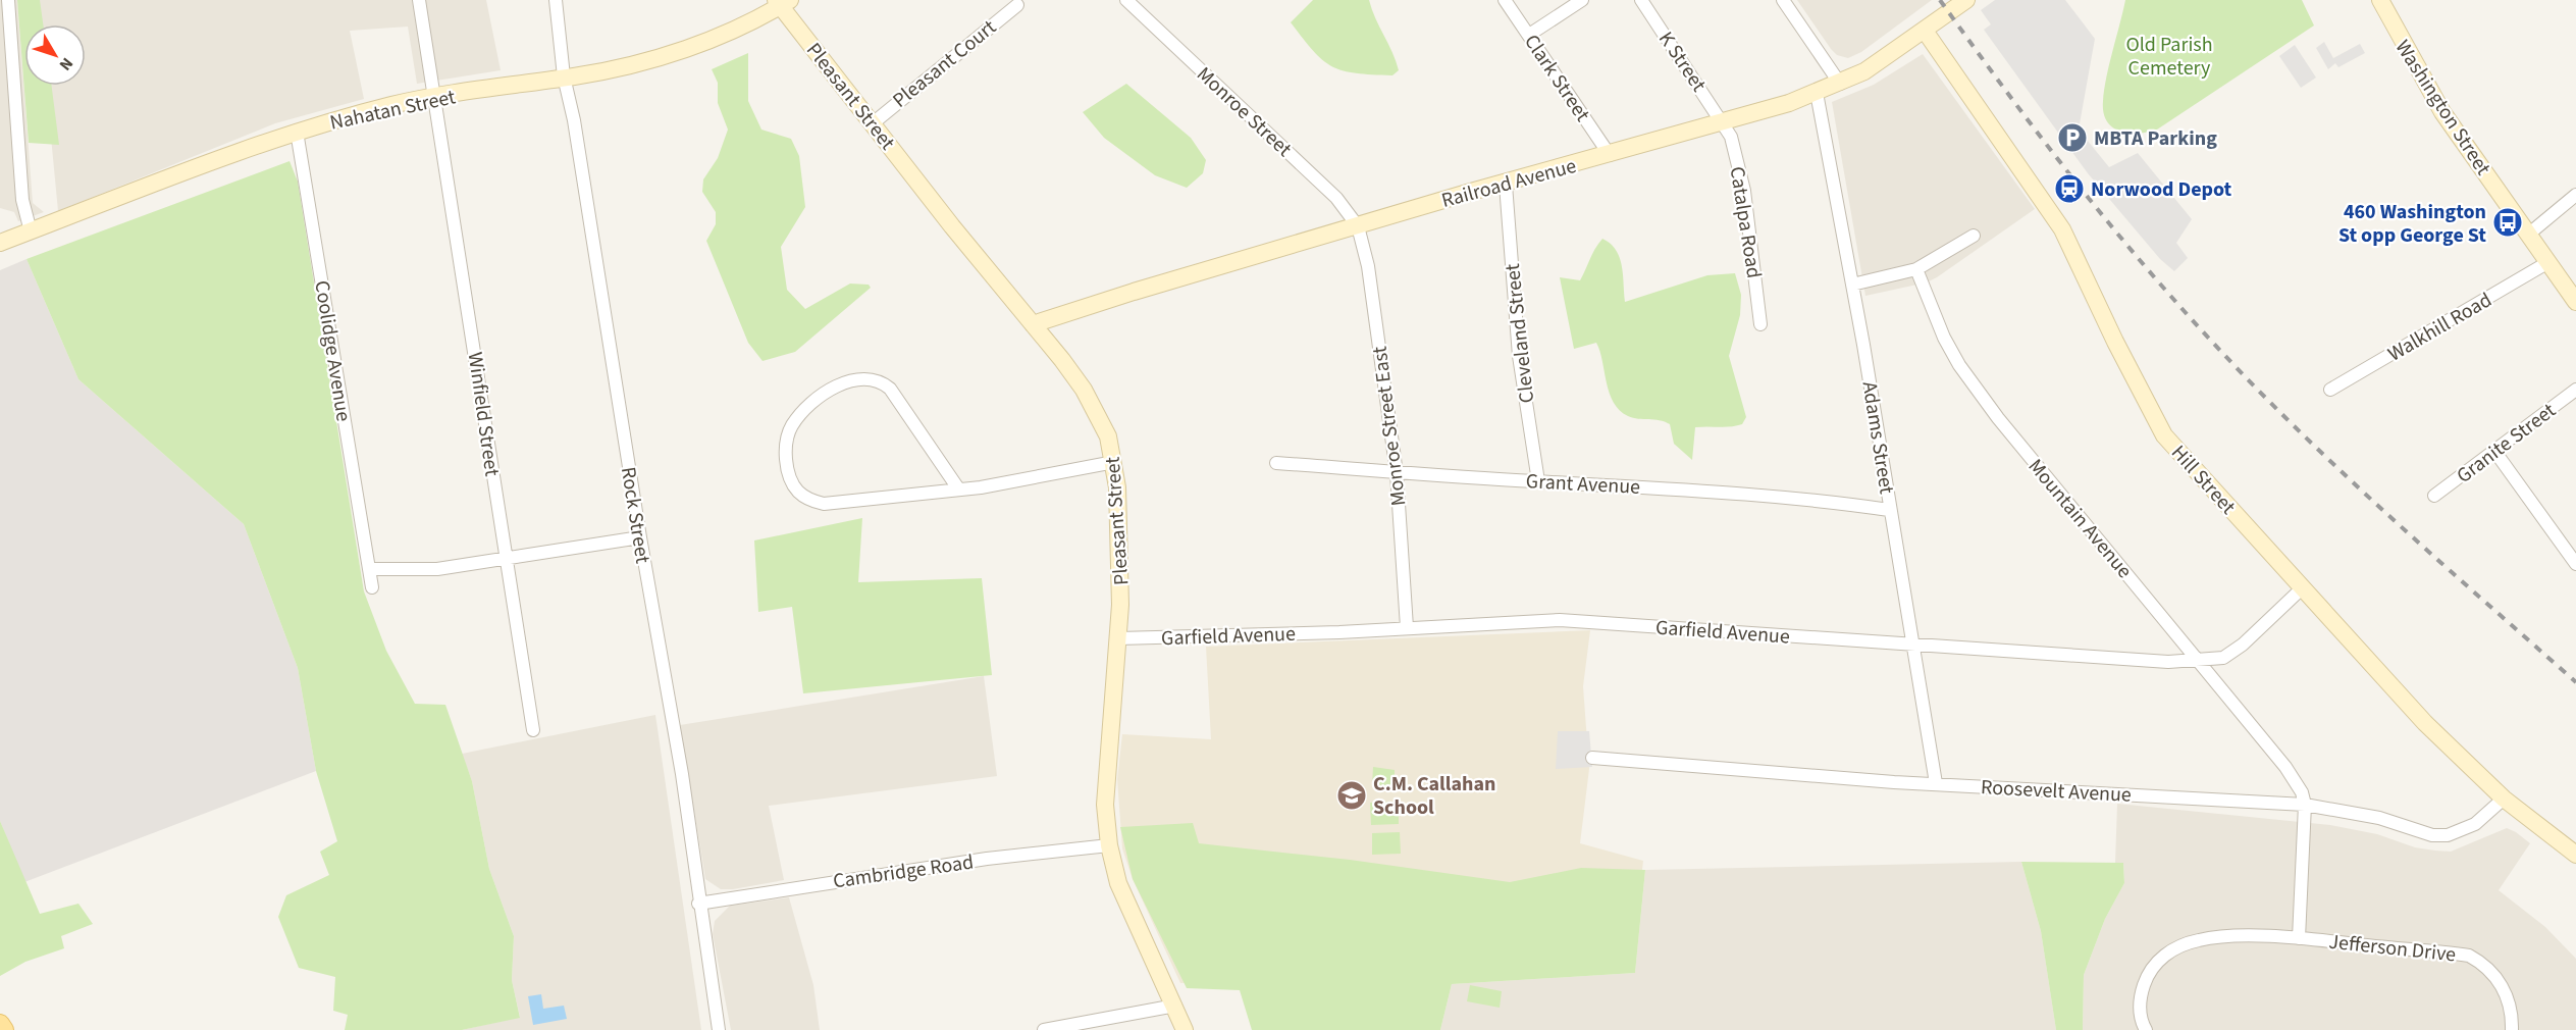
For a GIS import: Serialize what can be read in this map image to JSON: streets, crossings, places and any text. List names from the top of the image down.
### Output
{
  "streets": {
    "street": [
      "K Street",
      "Pleasant Court",
      "Clark Street",
      "Pleasant Street",
      "Washington Street",
      "Nahatan Street",
      "Monroe Street",
      "Railroad Avenue",
      "Catalpa Road",
      "Walkhill Road",
      "Cleveland Street",
      "Coolidge Avenue",
      "Winfield Street",
      "Monroe Street East",
      "Adams Street",
      "Granite Street",
      "Hill Street",
      "Grant Avenue",
      "Rock Street",
      "Mountain Avenue",
      "Garfield Avenue",
      "Roosevelt Avenue",
      "Cambridge Road",
      "Jefferson Drive"
    ]
  },
  "crossings": [
    ["K Street", "Railroad Avenue"],
    ["K Street", "Catalpa Road"],
    ["Pleasant Court", "Pleasant Street"],
    ["Clark Street", "Railroad Avenue"],
    ["Pleasant Street", "Nahatan Street"],
    ["Pleasant Street", "Railroad Avenue"],
    ["Pleasant Street", "Garfield Avenue"],
    ["Pleasant Street", "Cambridge Road"],
    ["Washington Street", "Walkhill Road"],
    ["Nahatan Street", "Coolidge Avenue"],
    ["Nahatan Street", "Winfield Street"],
    ["Nahatan Street", "Rock Street"],
    ["Monroe Street", "Railroad Avenue"],
    ["Monroe Street", "Monroe Street East"],
    ["Railroad Avenue", "Catalpa Road"],
    ["Railroad Avenue", "Cleveland Street"],
    ["Railroad Avenue", "Monroe Street East"],
    ["Railroad Avenue", "Adams Street"],
    ["Railroad Avenue", "Hill Street"],
    ["Cleveland Street", "Grant Avenue"],
    ["Monroe Street East", "Grant Avenue"],
    ["Monroe Street East", "Garfield Avenue"],
    ["Adams Street", "Grant Avenue"],
    ["Adams Street", "Garfield Avenue"],
    ["Adams Street", "Roosevelt Avenue"],
    ["Hill Street", "Garfield Avenue"],
    ["Hill Street", "Roosevelt Avenue"],
    ["Rock Street", "Cambridge Road"],
    ["Mountain Avenue", "Garfield Avenue"],
    ["Mountain Avenue", "Roosevelt Avenue"]
  ],
  "parks": ["Old Parish Cemetery"],
  "places": {
    "parking": ["MBTA Parking"],
    "station": ["Norwood Depot"],
    "bus stop": ["460 Washington St opp George St"],
    "school or university": ["C.M. Callahan School"]
  },
  "north": "bottom right"
}
